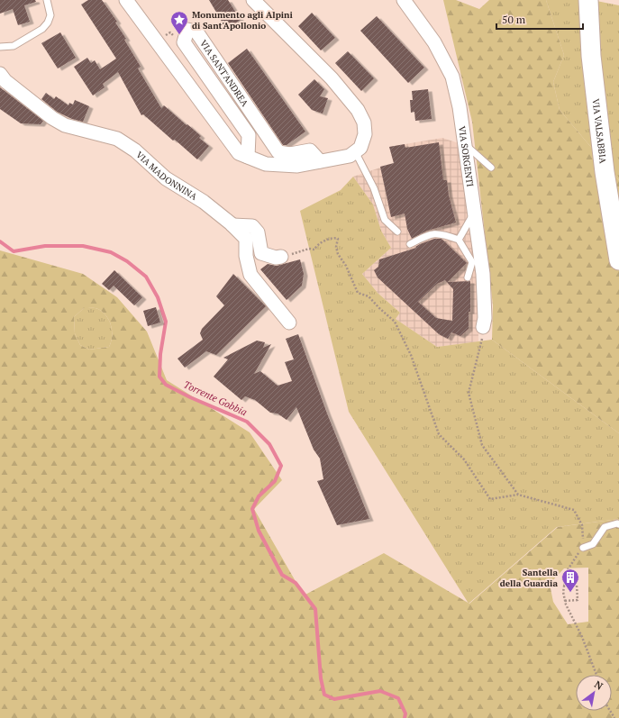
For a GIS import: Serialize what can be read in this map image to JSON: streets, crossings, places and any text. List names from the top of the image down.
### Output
{
  "streets": {
    "main road": ["VIA VALSABBIA"],
    "street": ["VIA SANT'ANDREA", "VIA SORGENTI", "VIA MADONNINA"]
  },
  "water": ["Torrente Gobbia"],
  "places": {
    "place": ["Monumento agli Alpini di Sant'Apollonio"],
    "building": ["Santella della Guardia"]
  },
  "scale_bar": "50 m",
  "north": "top right"
}
